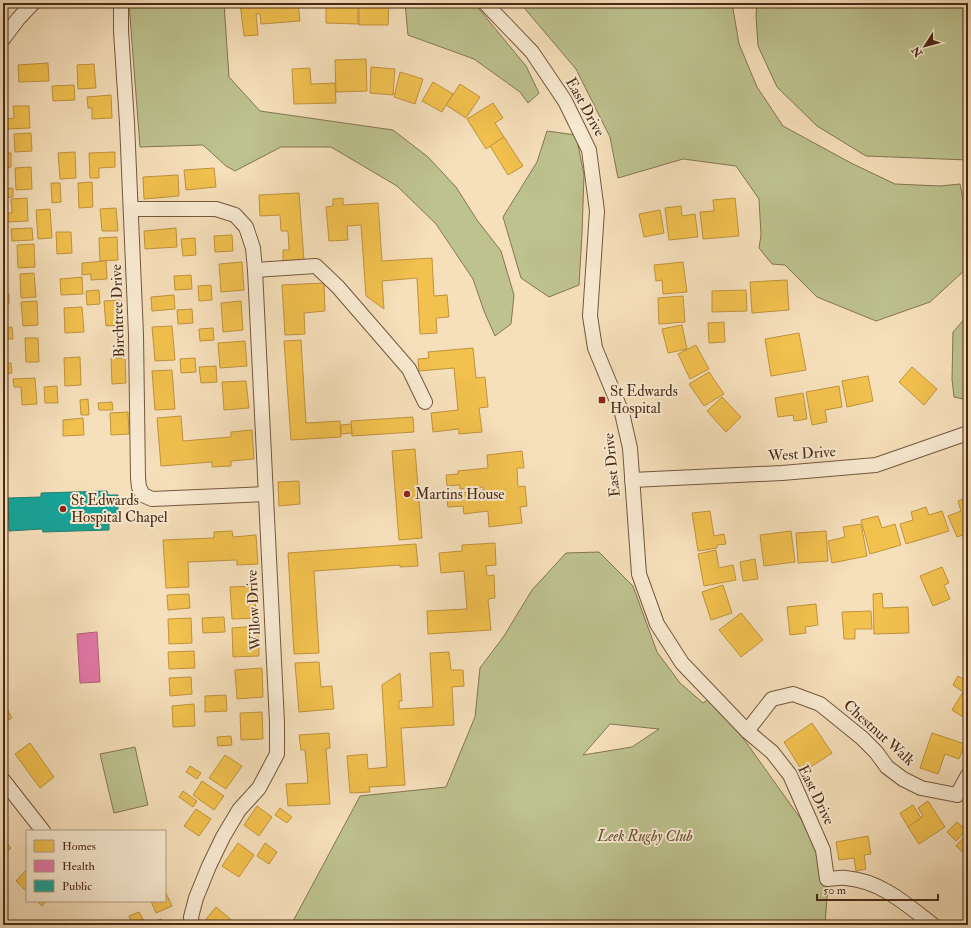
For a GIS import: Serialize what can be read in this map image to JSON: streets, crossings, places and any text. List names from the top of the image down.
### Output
{
  "streets": {
    "street": [
      "East Drive",
      "Birchtree Drive",
      "West Drive",
      "Willow Drive",
      "Chestnut Walk"
    ]
  },
  "crossings": [
    ["East Drive", "West Drive"],
    ["East Drive", "Chestnut Walk"],
    ["Birchtree Drive", "Willow Drive"]
  ],
  "parks": ["Leek Rugby Club"],
  "places": {
    "transit": ["St Edwards Hospital"],
    "other": ["Martins House", "St Edwards Hospital Chapel"]
  },
  "legend": ["Homes", "Health", "Public"],
  "scale_bar": "50 m",
  "north": "bottom left"
}
